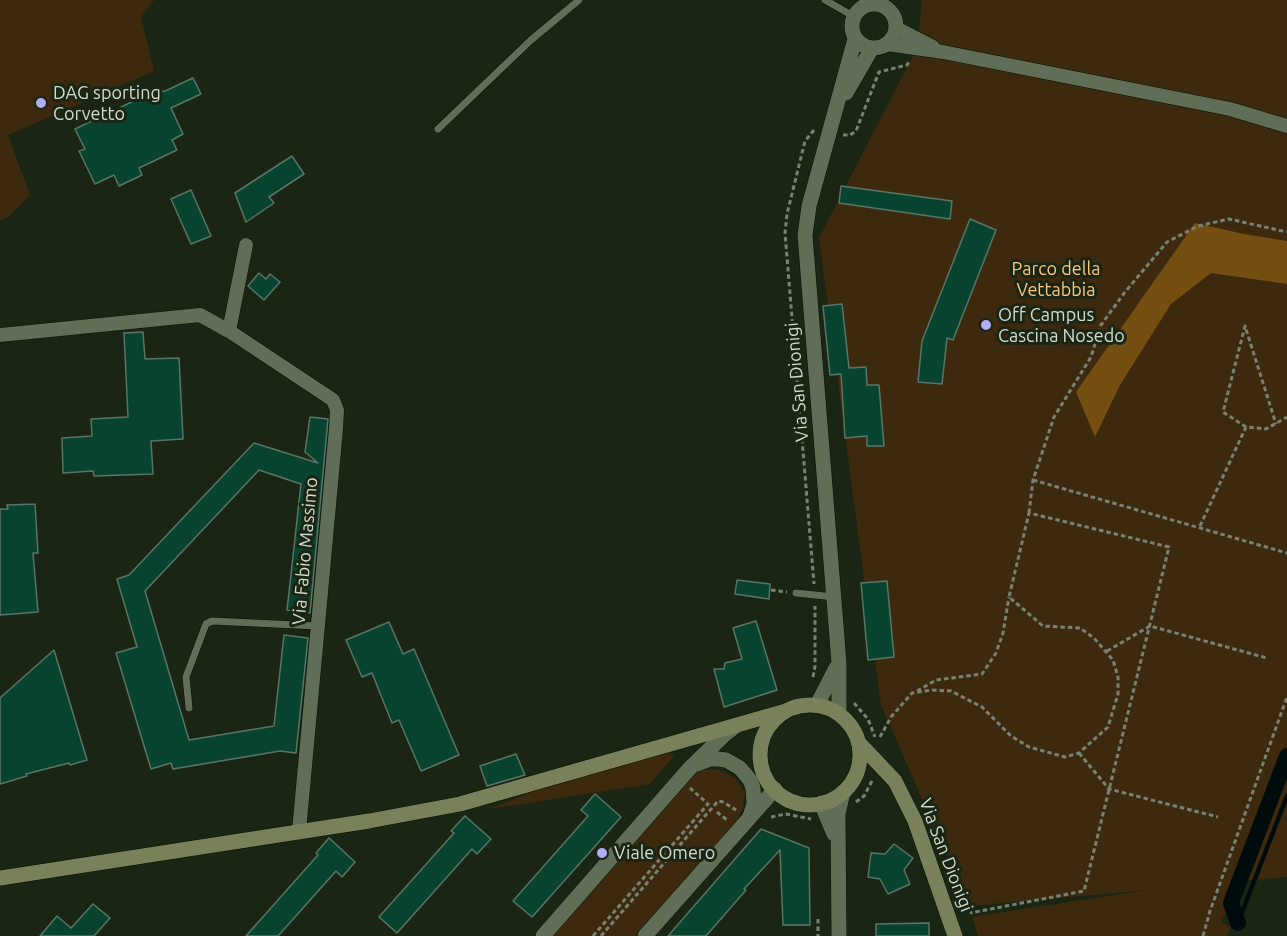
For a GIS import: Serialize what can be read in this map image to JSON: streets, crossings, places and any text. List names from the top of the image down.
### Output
{
  "streets": {
    "main road": ["Via San Dionigi"],
    "street": ["Via Fabio Massimo"]
  },
  "parks": ["Parco della Vettabbia"],
  "places": ["DAG sporting Corvetto", "Off Campus Cascina Nosedo", "Viale Omero"]
}
